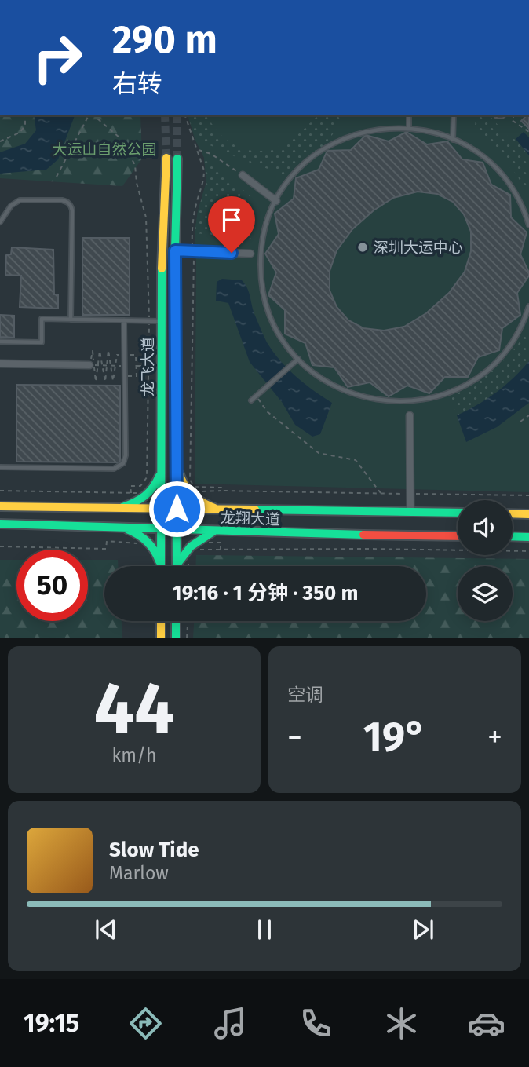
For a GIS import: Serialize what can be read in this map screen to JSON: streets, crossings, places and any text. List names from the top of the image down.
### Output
{
  "streets": {
    "main road": ["龙飞大道", "龙翔大道"]
  },
  "crossings": [
    ["龙飞大道", "龙翔大道"]
  ],
  "parks": ["大运山自然公园"],
  "places": ["深圳大运中心"],
  "page": {
    "turn": ["290 m", "右转"],
    "limit": "50",
    "trip": "19:16 · 1 分钟 · 350 m",
    "tile": [
      ["44", "km/h"],
      "空调"
    ],
    "heat": ["−", "19°", "+"],
    "song": ["Slow Tide", "Marlow"],
    "tabs": "19:15"
  }
}
